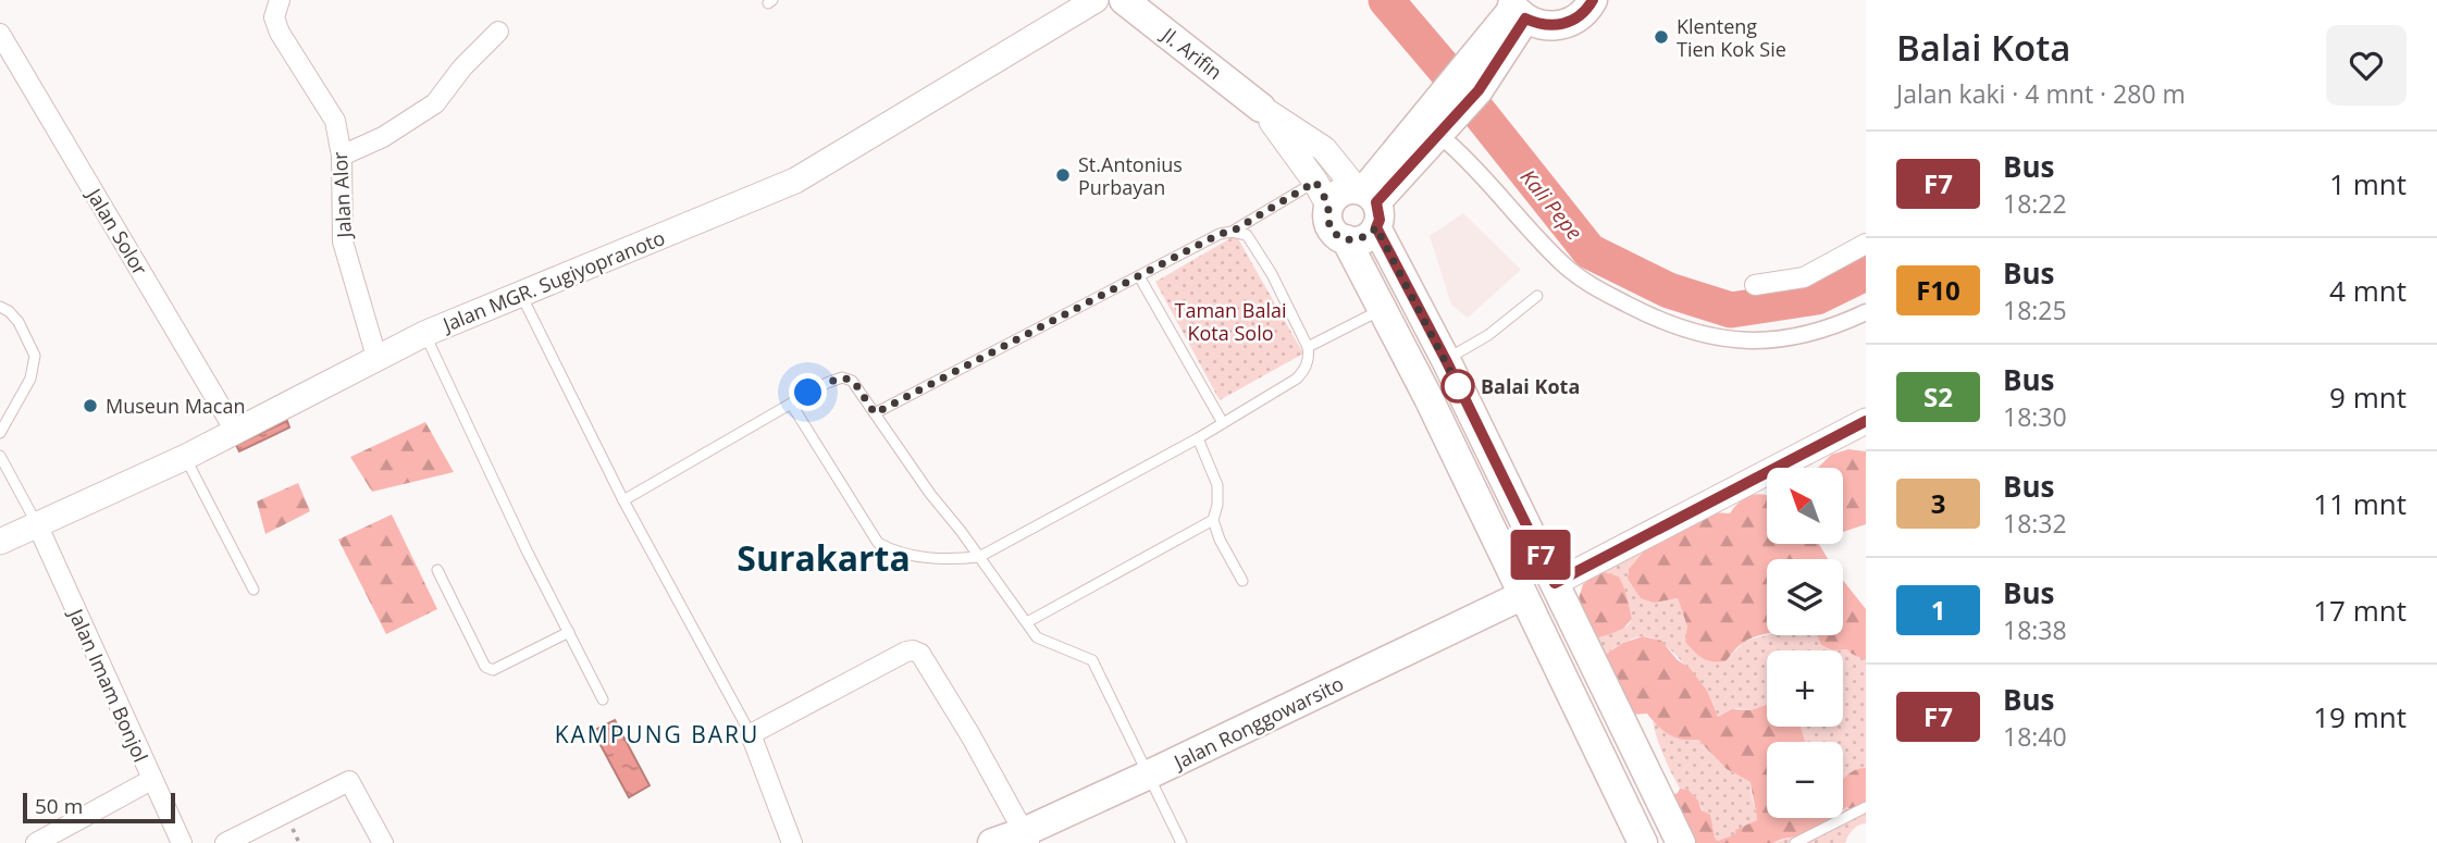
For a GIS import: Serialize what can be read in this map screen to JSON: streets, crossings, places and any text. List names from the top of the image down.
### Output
{
  "streets": {
    "main road": ["Jl. Arifin", "Jalan Ronggowarsito"],
    "street": [
      "Jalan Alor",
      "Jalan Solor",
      "Jalan MGR. Sugiyopranoto",
      "Jalan Imam Bonjol"
    ]
  },
  "crossings": [
    ["Jalan Alor", "Jalan MGR. Sugiyopranoto"],
    ["Jalan Solor", "Jalan MGR. Sugiyopranoto"],
    ["Jalan MGR. Sugiyopranoto", "Jalan Imam Bonjol"]
  ],
  "districts": ["Surakarta", "KAMPUNG BARU"],
  "water": ["Kali Pepe"],
  "parks": ["Taman Balai Kota Solo"],
  "places": [
    "Klenteng Tien Kok Sie",
    "St.Antonius Purbayan",
    "Balai Kota",
    "Museun Macan"
  ],
  "lines": ["bus line F7"],
  "scale_bar": "50 m",
  "north": "top left",
  "page": {
    "on_map": "F7",
    "heading": ["Balai Kota", "Jalan kaki · 4 mnt · 280 m"],
    "list": [
      {
        "mark": "F7",
        "name": "Bus",
        "note": "18:22",
        "value": "1 mnt"
      },
      {
        "mark": "F10",
        "name": "Bus",
        "note": "18:25",
        "value": "4 mnt"
      },
      {
        "mark": "S2",
        "name": "Bus",
        "note": "18:30",
        "value": "9 mnt"
      },
      {
        "mark": "3",
        "name": "Bus",
        "note": "18:32",
        "value": "11 mnt"
      },
      {
        "mark": "1",
        "name": "Bus",
        "note": "18:38",
        "value": "17 mnt"
      },
      {
        "mark": "F7",
        "name": "Bus",
        "note": "18:40",
        "value": "19 mnt"
      }
    ],
    "map_buttons": ["+", "−"],
    "scale": "50 m"
  }
}
